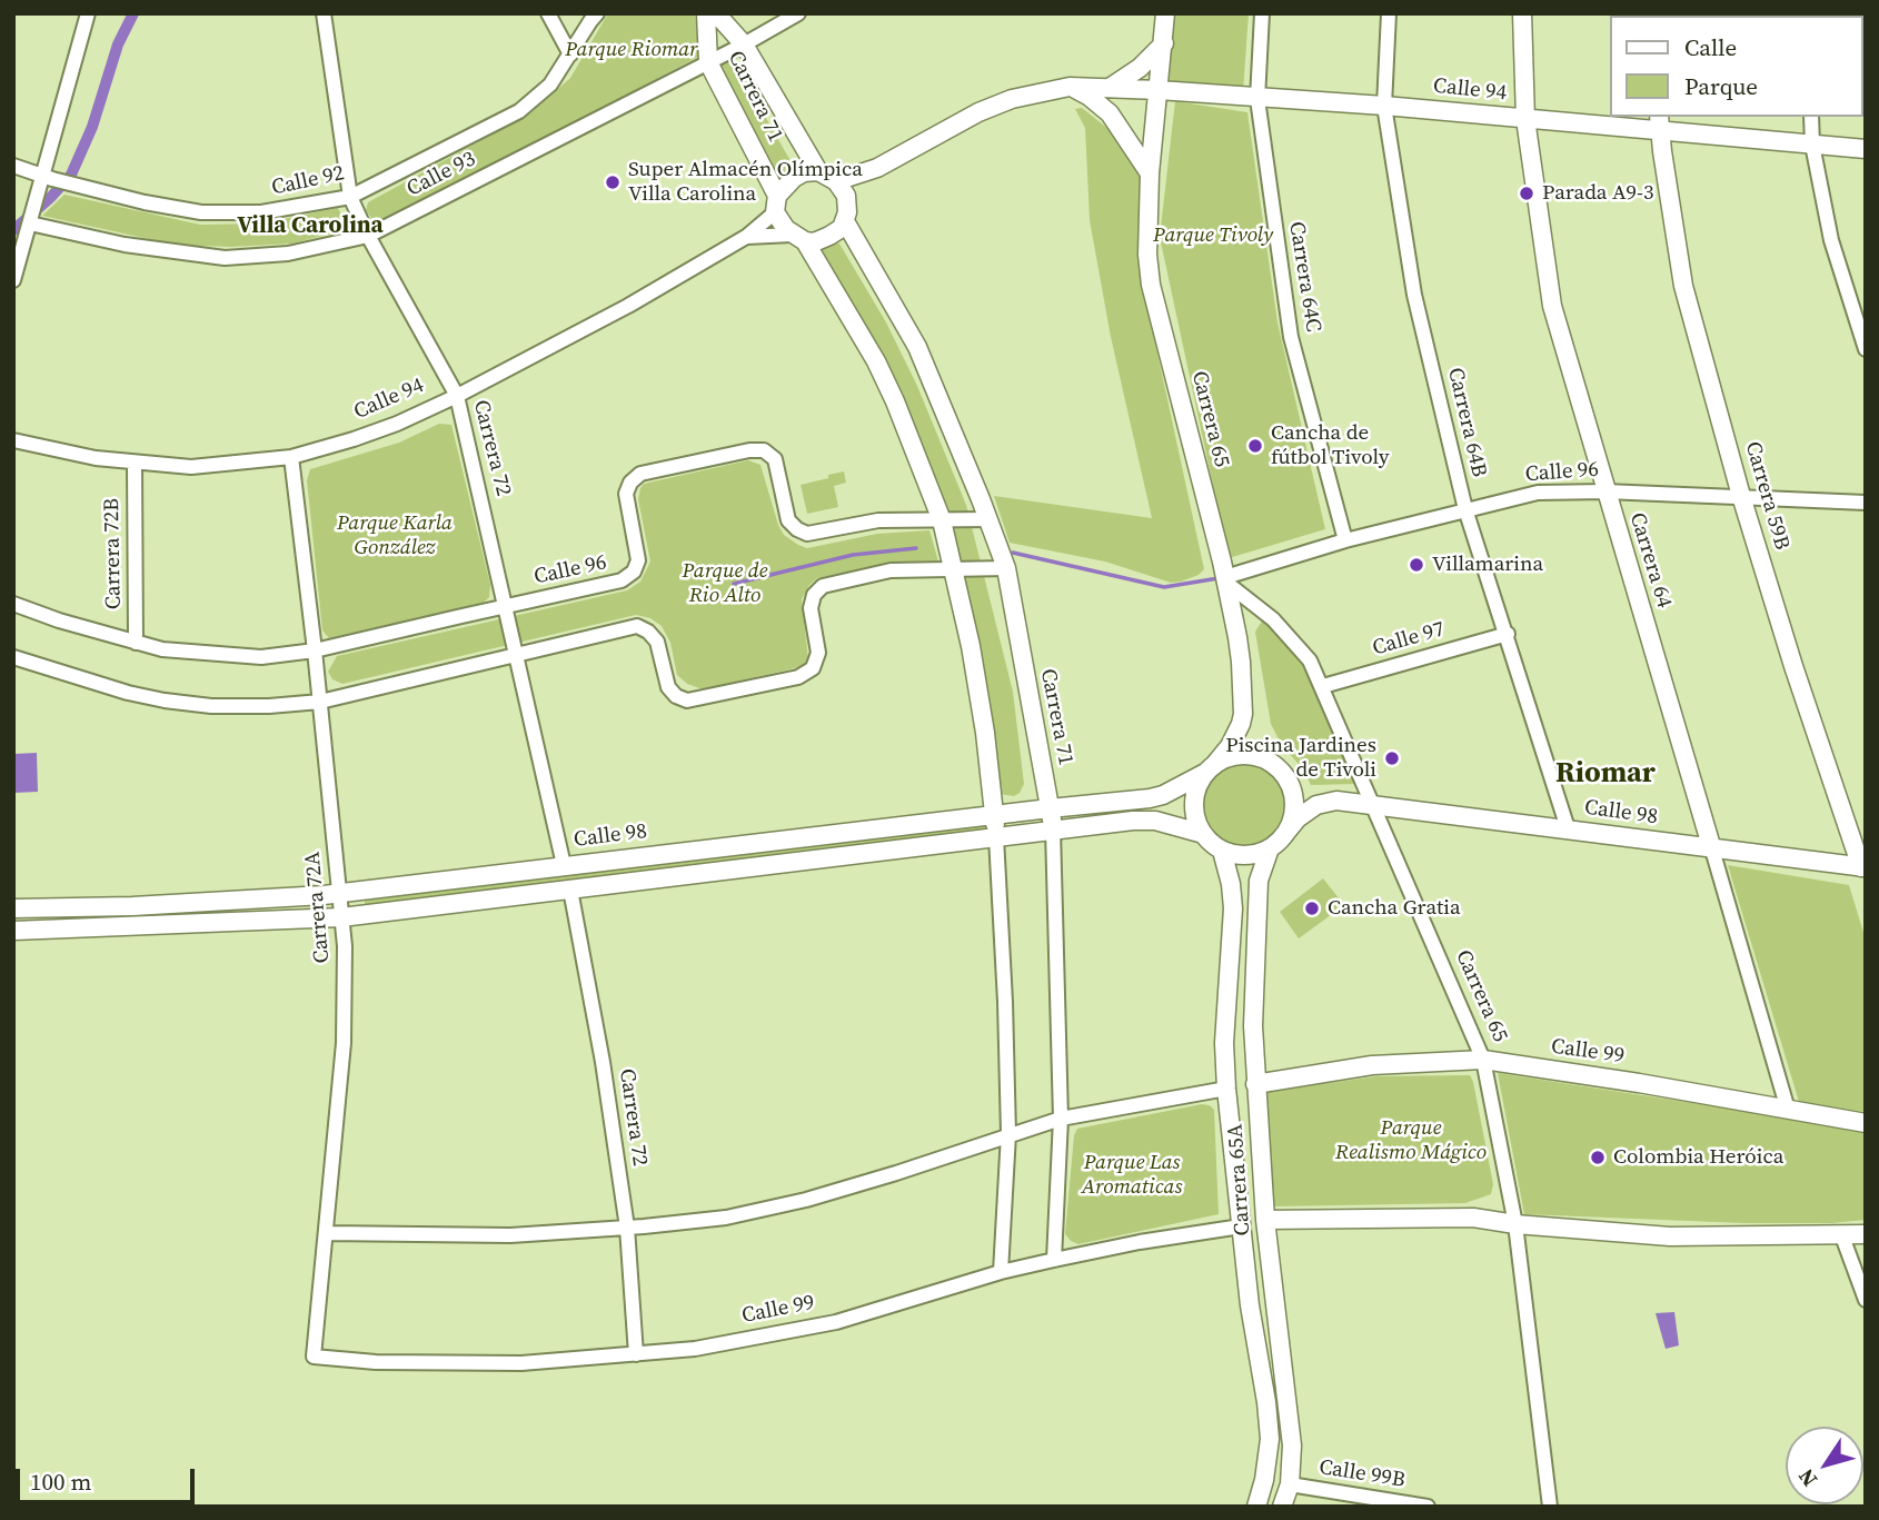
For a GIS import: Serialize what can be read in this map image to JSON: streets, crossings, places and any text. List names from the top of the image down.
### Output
{
  "streets": {
    "street": [
      "Calle 94",
      "Carrera 71",
      "Calle 93",
      "Calle 92",
      "Carrera 64C",
      "Carrera 65",
      "Carrera 64B",
      "Carrera 72",
      "Calle 96",
      "Carrera 59B",
      "Carrera 72B",
      "Carrera 64",
      "Calle 97",
      "Calle 98",
      "Carrera 72A",
      "Calle 99",
      "Carrera 65A",
      "Calle 99B"
    ]
  },
  "crossings": [
    ["Calle 94", "Carrera 71"],
    ["Calle 94", "Carrera 64C"],
    ["Calle 94", "Carrera 65"],
    ["Calle 94", "Carrera 64B"],
    ["Calle 94", "Carrera 72"],
    ["Calle 94", "Carrera 59B"],
    ["Calle 94", "Carrera 72B"],
    ["Calle 94", "Carrera 64"],
    ["Calle 94", "Carrera 72A"],
    ["Carrera 71", "Calle 93"],
    ["Carrera 71", "Calle 96"],
    ["Carrera 71", "Calle 98"],
    ["Carrera 71", "Calle 99"],
    ["Calle 93", "Carrera 72"],
    ["Calle 92", "Carrera 72"],
    ["Carrera 64C", "Calle 96"],
    ["Carrera 65", "Calle 96"],
    ["Carrera 65", "Calle 97"],
    ["Carrera 65", "Calle 98"],
    ["Carrera 65", "Calle 99"],
    ["Carrera 64B", "Calle 96"],
    ["Carrera 64B", "Calle 97"],
    ["Carrera 64B", "Calle 98"],
    ["Carrera 72", "Calle 96"],
    ["Carrera 72", "Calle 98"],
    ["Carrera 72", "Calle 99"],
    ["Calle 96", "Carrera 59B"],
    ["Calle 96", "Carrera 72B"],
    ["Calle 96", "Carrera 64"],
    ["Calle 96", "Carrera 72A"],
    ["Carrera 59B", "Calle 98"],
    ["Carrera 64", "Calle 98"],
    ["Carrera 64", "Calle 99"],
    ["Calle 98", "Carrera 72A"],
    ["Calle 98", "Carrera 65A"],
    ["Carrera 72A", "Calle 99"],
    ["Calle 99", "Carrera 65A"],
    ["Carrera 65A", "Calle 99B"]
  ],
  "districts": ["Villa Carolina", "Riomar"],
  "parks": [
    "Parque Riomar",
    "Parque Tivoly",
    "Parque Karla González",
    "Parque de Rio Alto",
    "Parque Realismo Mágico",
    "Parque Las Aromaticas"
  ],
  "places": [
    "Super Almacén Olímpica Villa Carolina",
    "Parada A9-3",
    "Cancha de fútbol Tivoly",
    "Villamarina",
    "Piscina Jardines de Tivoli",
    "Cancha Gratia",
    "Colombia Heróica"
  ],
  "legend": ["Calle", "Parque"],
  "scale_bar": "100 m",
  "north": "bottom left"
}
